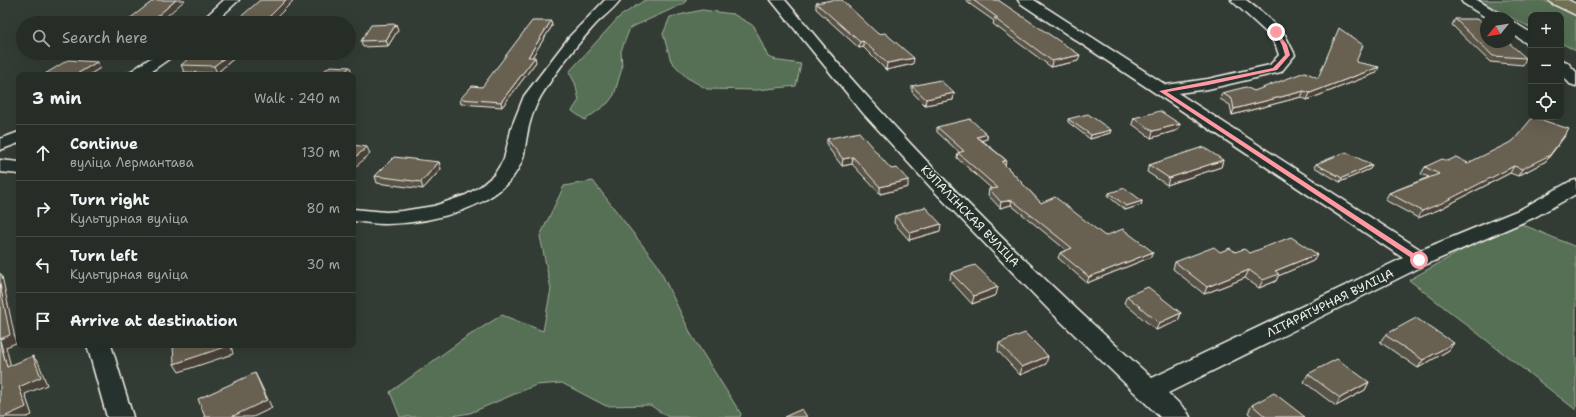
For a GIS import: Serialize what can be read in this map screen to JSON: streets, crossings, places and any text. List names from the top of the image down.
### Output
{
  "streets": {
    "street": ["КУПАЛІНСКАЯ ВУЛІЦА", "ЛІТАРАТУРНАЯ ВУЛІЦА"]
  },
  "crossings": [
    ["КУПАЛІНСКАЯ ВУЛІЦА", "ЛІТАРАТУРНАЯ ВУЛІЦА"]
  ],
  "north": "bottom left",
  "page": {
    "map_buttons": ["+", "−"],
    "search": "Search here",
    "heading": ["3 min", "Walk · 240 m"],
    "list": [
      ["Continue", "вуліца Лермантава", "130 m"],
      ["Turn right", "Культурная вуліца", "80 m"],
      ["Turn left", "Культурная вуліца", "30 m"],
      "Arrive at destination"
    ]
  }
}
